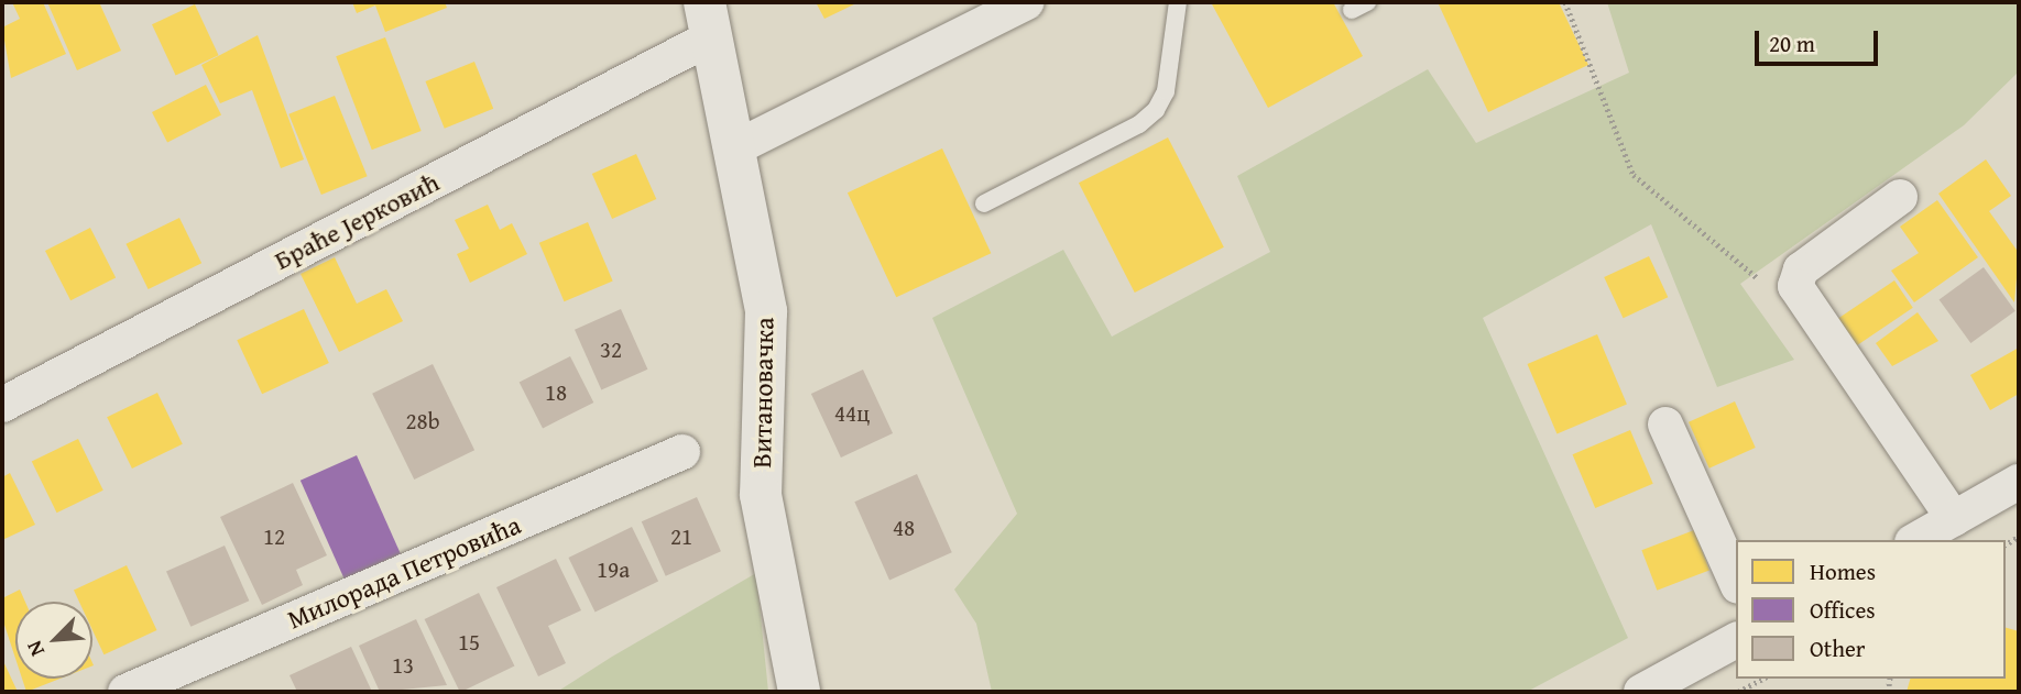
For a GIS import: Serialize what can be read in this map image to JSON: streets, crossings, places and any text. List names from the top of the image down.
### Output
{
  "streets": {
    "street": ["Браће Јерковић", "Витановачка", "Милорада Петровића"]
  },
  "crossings": [
    ["Браће Јерковић", "Витановачка"]
  ],
  "house_numbers": [
    "32",
    "18",
    "44ц",
    "28b",
    "48",
    "12",
    "21",
    "19a",
    "15",
    "13"
  ],
  "legend": ["Homes", "Offices", "Other"],
  "scale_bar": "20 m",
  "north": "bottom left"
}
